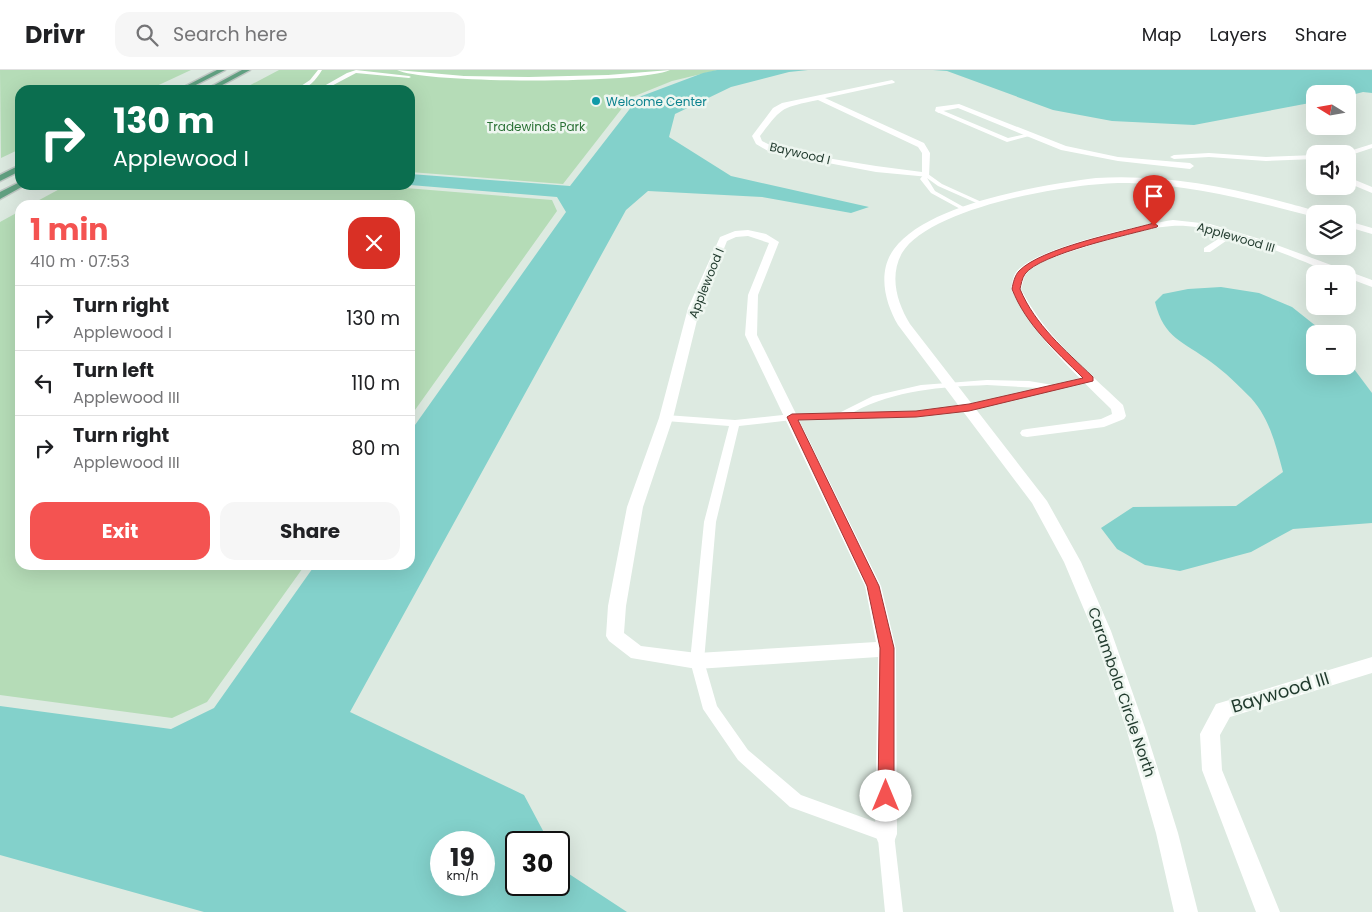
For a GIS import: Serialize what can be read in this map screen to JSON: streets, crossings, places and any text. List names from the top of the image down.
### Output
{
  "streets": {
    "street": [
      "Baywood I",
      "Applewood III",
      "Applewood I",
      "Carambola Circle North",
      "Baywood III"
    ]
  },
  "crossings": [
    ["Baywood I", "Carambola Circle North"]
  ],
  "parks": ["Tradewinds Park"],
  "places": ["Welcome Center"],
  "north": "left",
  "page": {
    "header": "Drivr",
    "search": "Search here",
    "nav": ["Map", "Layers", "Share"],
    "map_buttons": ["+", "−"],
    "turn": ["130 m", "Applewood I"],
    "heading": ["1 min", "410 m · 07:53"],
    "list": [
      {
        "name": "Turn right",
        "note": "Applewood I",
        "value": "130 m"
      },
      {
        "name": "Turn left",
        "note": "Applewood III",
        "value": "110 m"
      },
      {
        "name": "Turn right",
        "note": "Applewood III",
        "value": "80 m"
      }
    ],
    "buttons": ["Exit", "Share"],
    "speed": "19 km/h",
    "limit": "30"
  }
}
